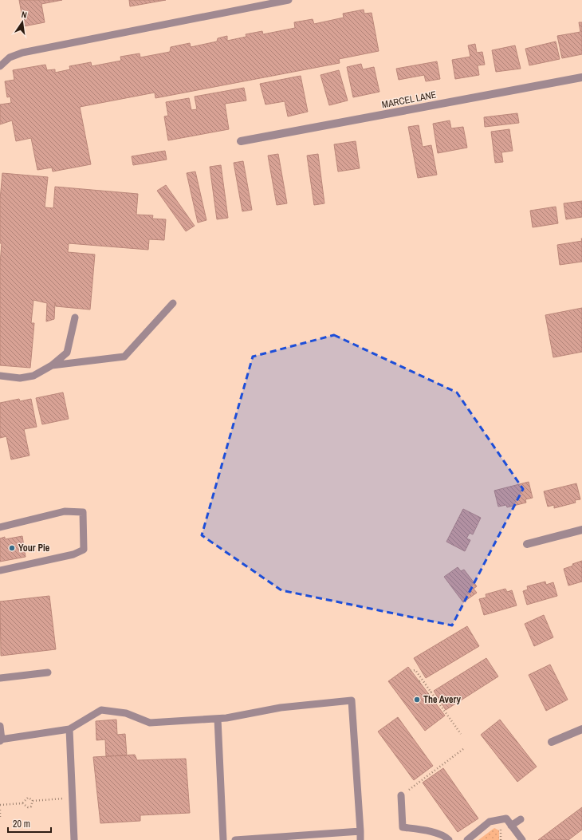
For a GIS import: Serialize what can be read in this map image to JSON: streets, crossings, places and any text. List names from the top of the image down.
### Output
{
  "streets": {
    "street": ["MARCEL LANE"]
  },
  "places": ["Your Pie", "The Avery"],
  "scale_bar": "20 m",
  "north": "top"
}
